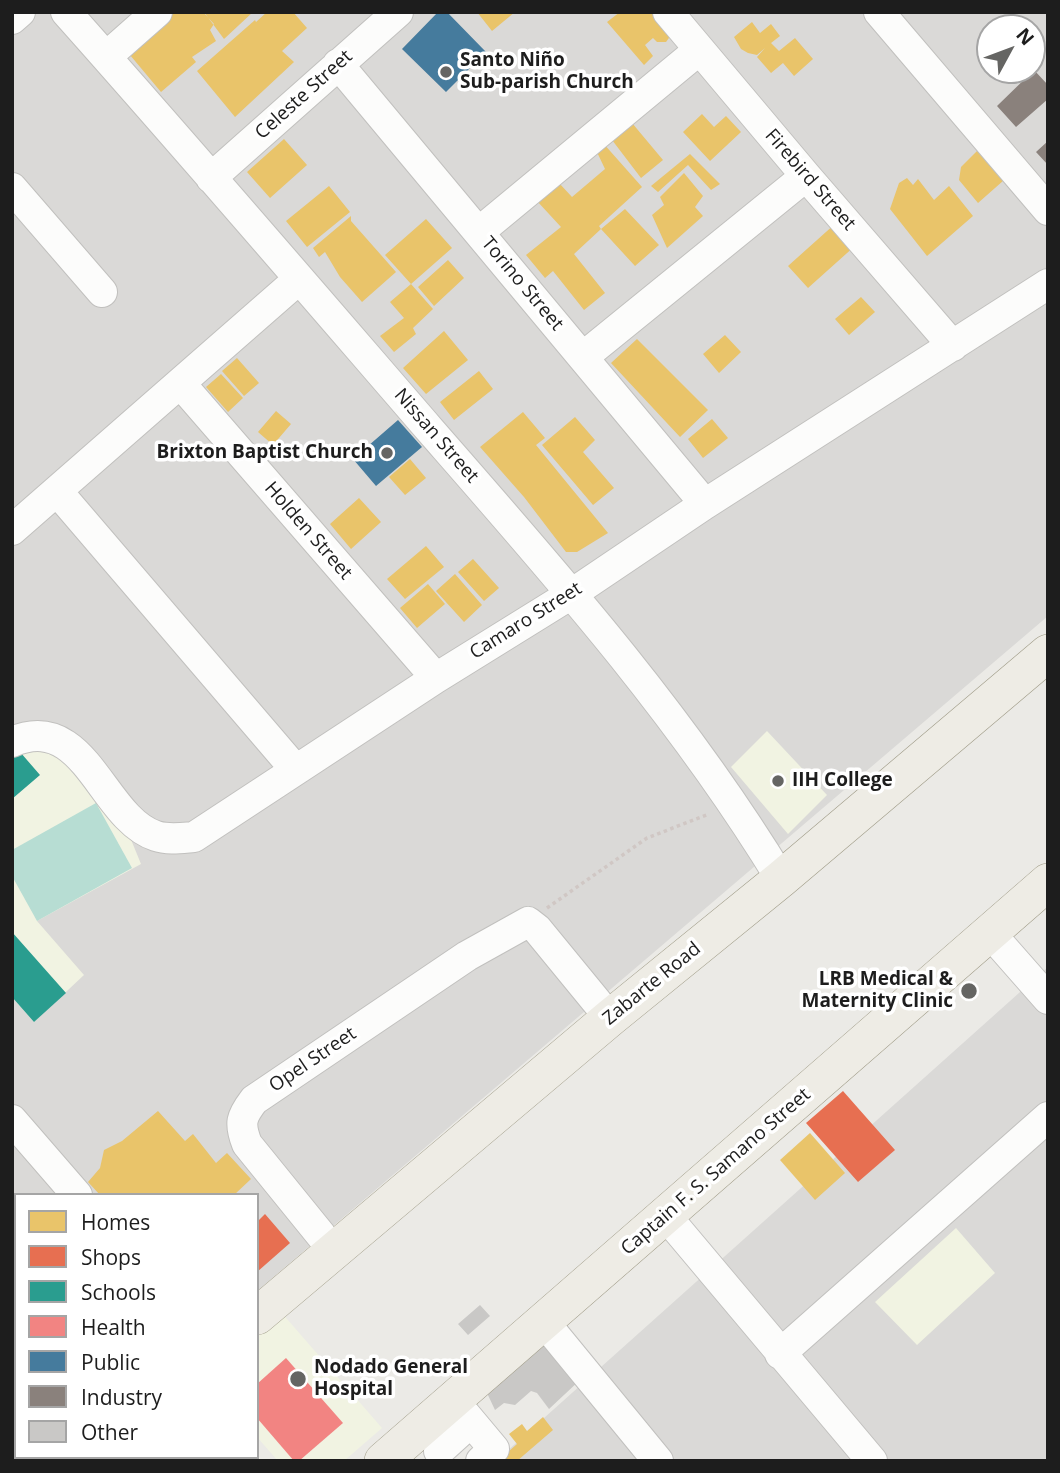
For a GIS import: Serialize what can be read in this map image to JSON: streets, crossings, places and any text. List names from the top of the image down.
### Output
{
  "streets": {
    "main road": ["Zabarte Road", "Captain F. S. Samano Street"],
    "street": [
      "Celeste Street",
      "Firebird Street",
      "Torino Street",
      "Nissan Street",
      "Holden Street",
      "Camaro Street",
      "Opel Street"
    ]
  },
  "crossings": [
    ["Celeste Street", "Torino Street"],
    ["Celeste Street", "Nissan Street"],
    ["Firebird Street", "Camaro Street"],
    ["Torino Street", "Camaro Street"],
    ["Nissan Street", "Camaro Street"],
    ["Nissan Street", "Zabarte Road"],
    ["Holden Street", "Camaro Street"],
    ["Zabarte Road", "Opel Street"]
  ],
  "places": [
    "Santo Niño Sub-parish Church",
    "Brixton Baptist Church",
    "IIH College",
    "LRB Medical & Maternity Clinic",
    "Nodado General Hospital"
  ],
  "legend": [
    "Homes",
    "Shops",
    "Schools",
    "Health",
    "Public",
    "Industry",
    "Other"
  ],
  "north": "top right"
}
